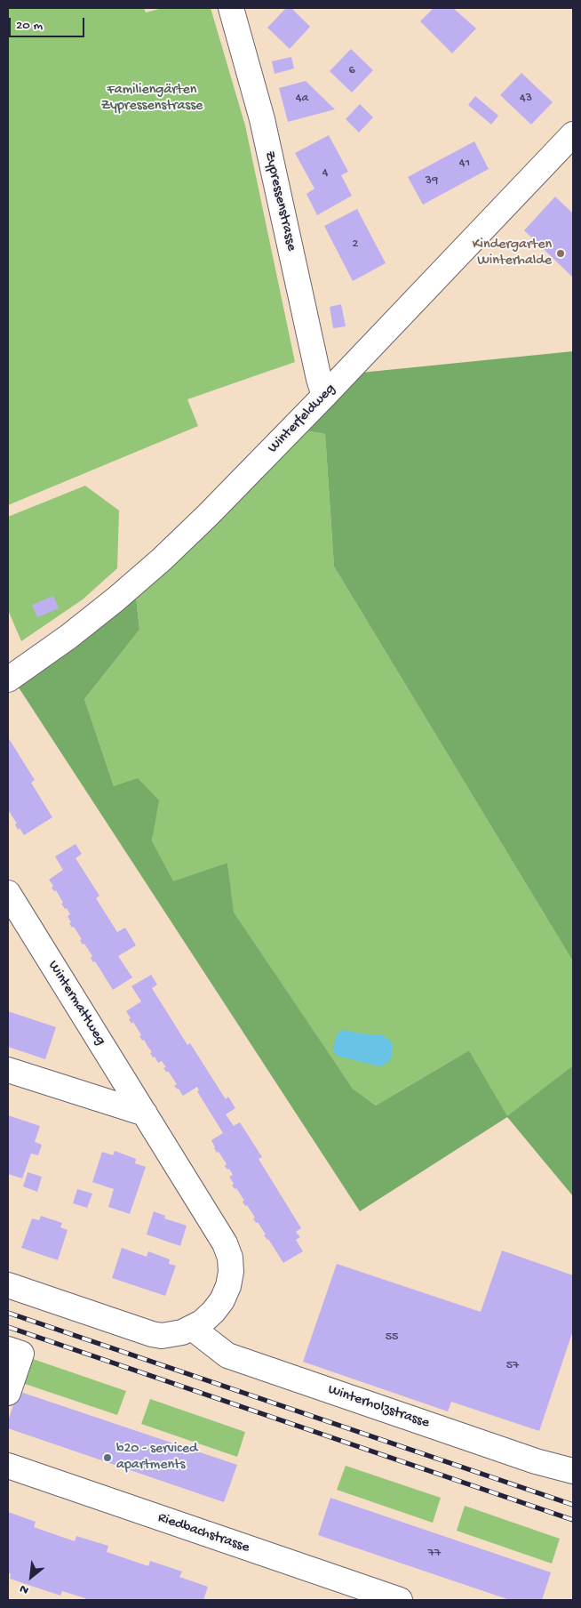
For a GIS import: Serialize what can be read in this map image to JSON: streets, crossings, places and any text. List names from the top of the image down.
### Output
{
  "streets": {
    "street": [
      "Zypressenstrasse",
      "Winterfeldweg",
      "Wintermattweg",
      "Winterholzstrasse",
      "Riedbachstrasse"
    ]
  },
  "crossings": [
    ["Zypressenstrasse", "Winterfeldweg"],
    ["Wintermattweg", "Winterholzstrasse"]
  ],
  "parks": ["Familiengärten Zypressenstrasse"],
  "places": ["Kindergarten Winterhalde", "b20 - serviced apartments"],
  "house_numbers": [
    "6",
    "4a",
    "43",
    "41",
    "4",
    "39",
    "2",
    "55",
    "57",
    "77"
  ],
  "scale_bar": "20 m",
  "north": "bottom left"
}
